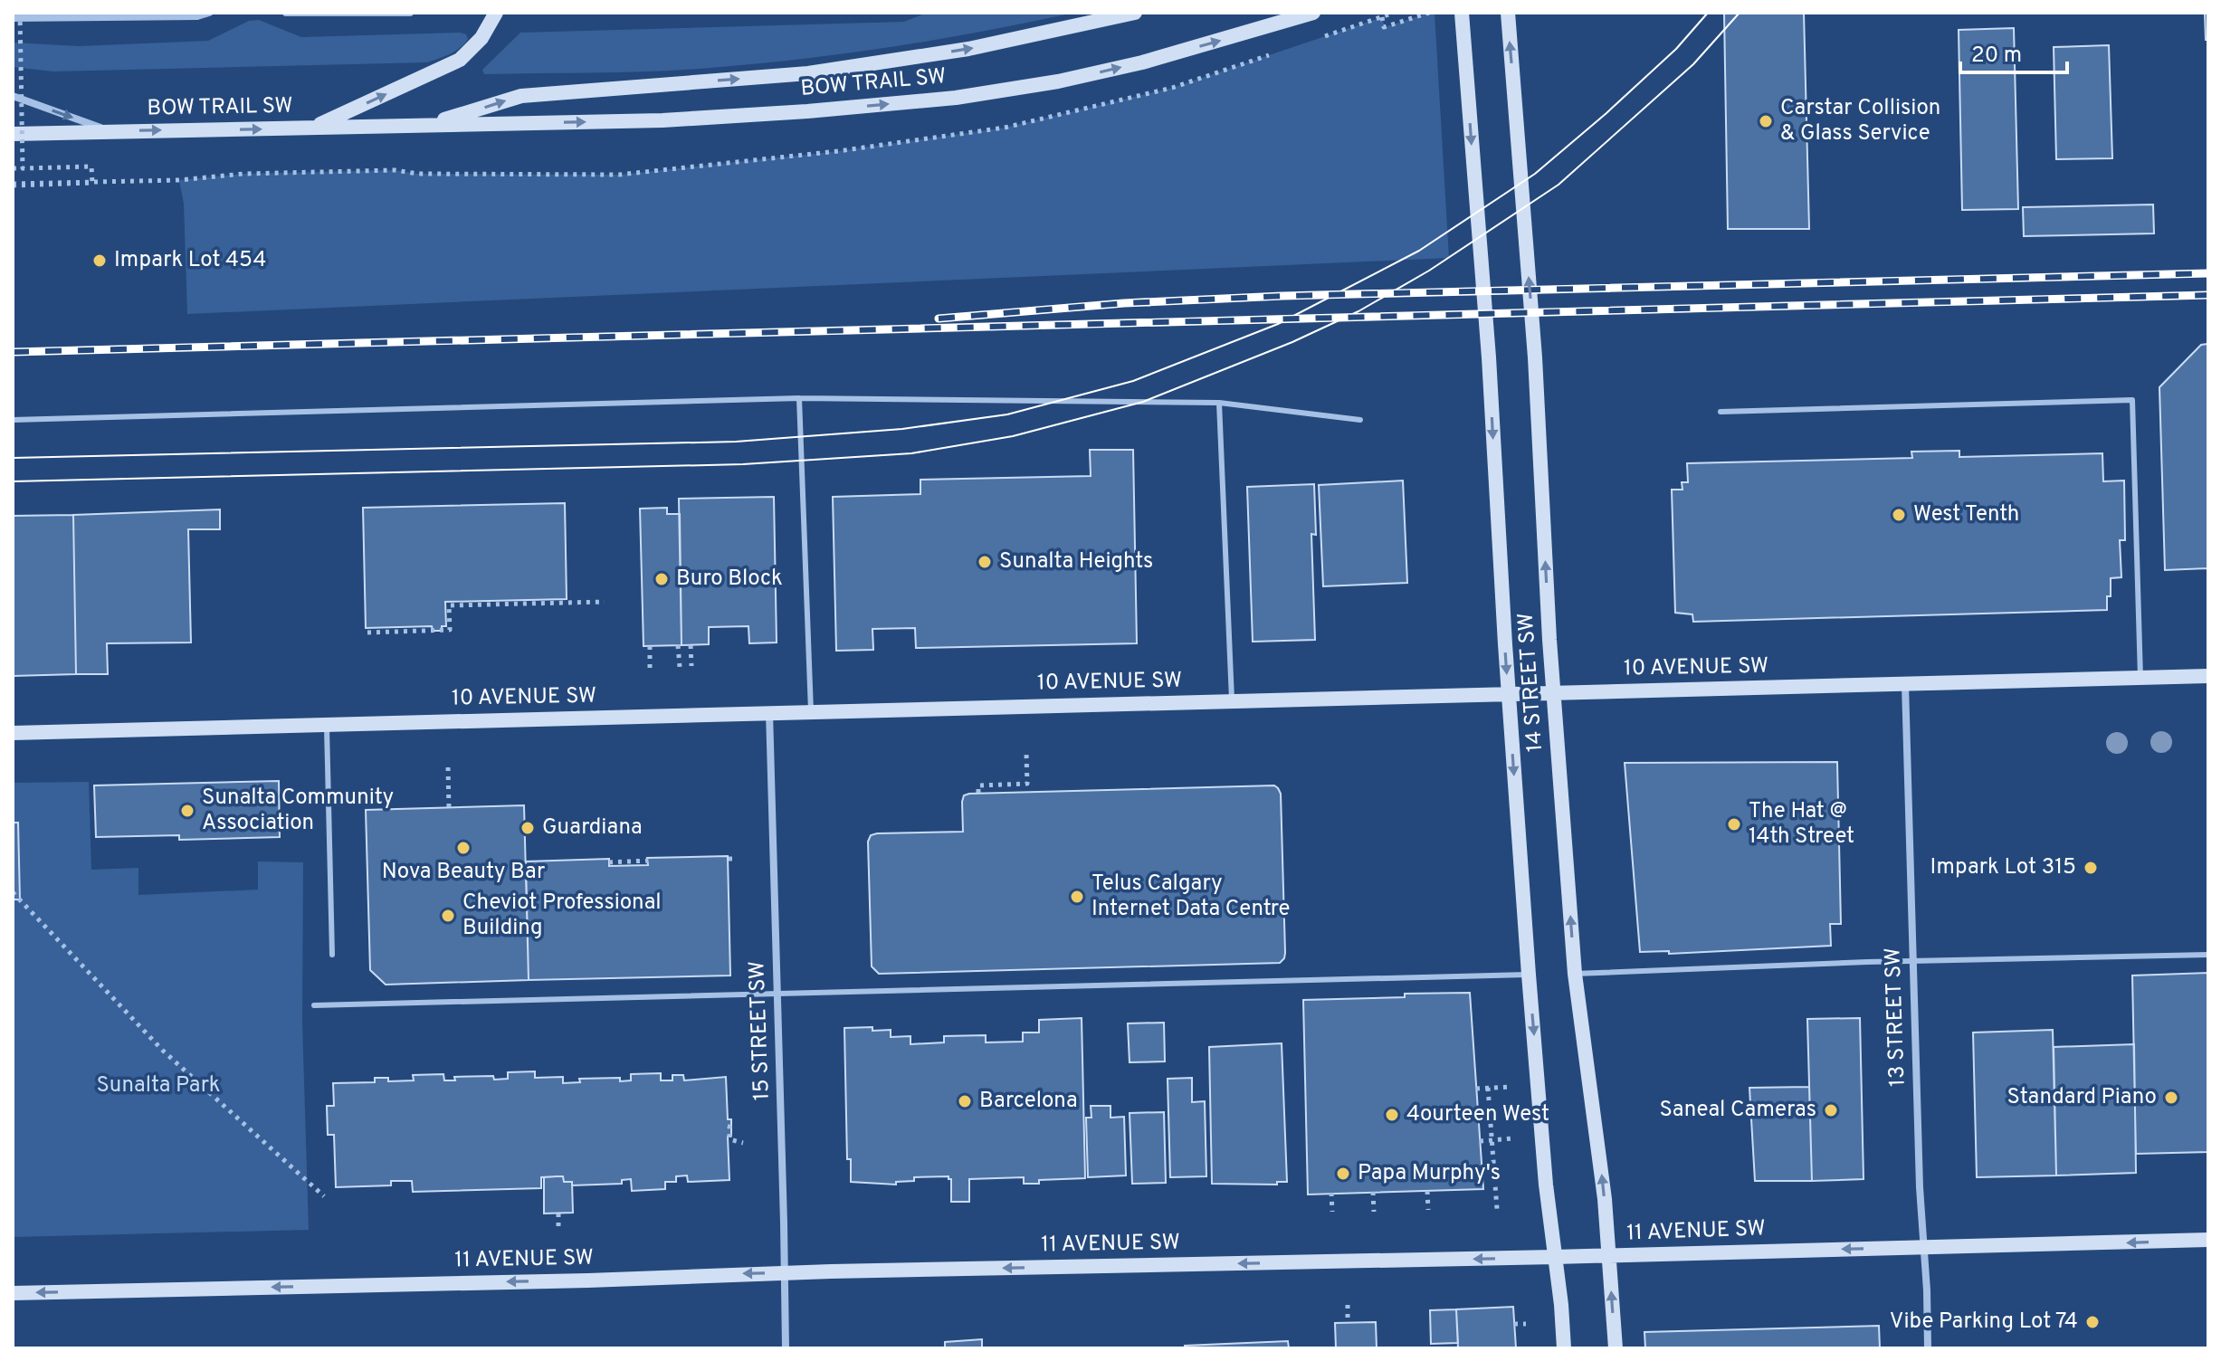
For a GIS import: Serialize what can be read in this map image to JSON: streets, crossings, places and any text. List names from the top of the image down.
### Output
{
  "streets": {
    "main road": [
      "BOW TRAIL SW",
      "10 AVENUE SW",
      "14 STREET SW",
      "11 AVENUE SW"
    ],
    "street": ["13 STREET SW", "15 STREET SW"]
  },
  "crossings": [
    ["10 AVENUE SW", "14 STREET SW"],
    ["10 AVENUE SW", "13 STREET SW"],
    ["10 AVENUE SW", "15 STREET SW"],
    ["14 STREET SW", "11 AVENUE SW"],
    ["13 STREET SW", "11 AVENUE SW"],
    ["15 STREET SW", "11 AVENUE SW"]
  ],
  "one_way": ["BOW TRAIL SW", "11 AVENUE SW"],
  "parks": ["Sunalta Park"],
  "places": [
    "Carstar Collision & Glass Service",
    "Impark Lot 454",
    "West Tenth",
    "Sunalta Heights",
    "Buro Block",
    "Sunalta Community Association",
    "The Hat @ 14th Street",
    "Guardiana",
    "Nova Beauty Bar",
    "Impark Lot 315",
    "Telus Calgary Internet Data Centre",
    "Cheviot Professional Building",
    "Standard Piano",
    "Barcelona",
    "Saneal Cameras",
    "4ourteen West",
    "Papa Murphy's",
    "Vibe Parking Lot 74"
  ],
  "scale_bar": "20 m"
}
